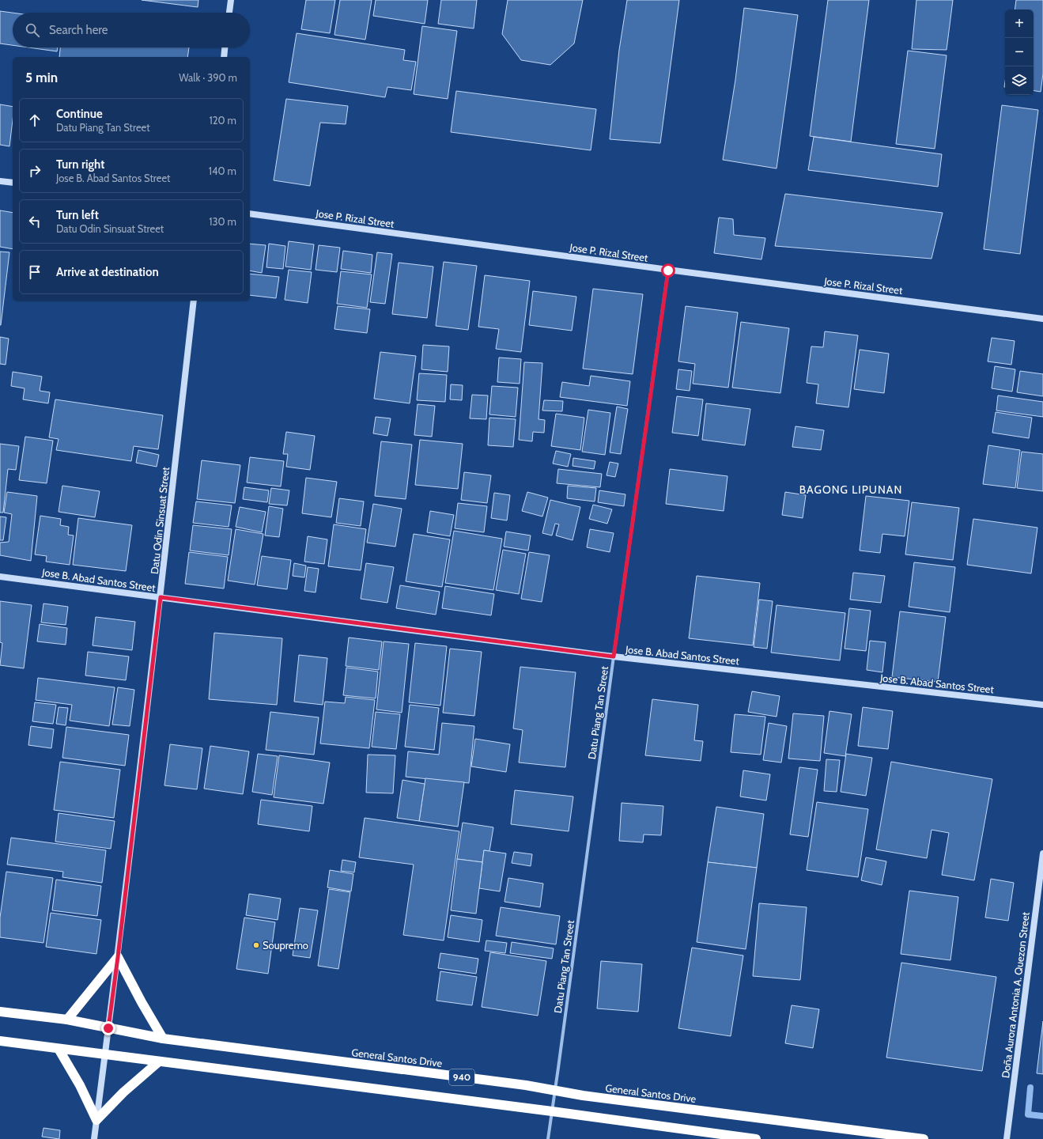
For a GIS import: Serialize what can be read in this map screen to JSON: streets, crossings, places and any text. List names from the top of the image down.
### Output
{
  "streets": {
    "highway": ["General Santos Drive", "940"],
    "street": [
      "Jose P. Rizal Street",
      "Datu Odin Sinsuat Street",
      "Jose B. Abad Santos Street",
      "Datu Piang Tan Street",
      "Doña Aurora Antonia A. Quezon Street"
    ]
  },
  "crossings": [
    ["Jose P. Rizal Street", "Datu Piang Tan Street"],
    ["Datu Odin Sinsuat Street", "Jose B. Abad Santos Street"],
    ["Datu Odin Sinsuat Street", "General Santos Drive"],
    ["Datu Odin Sinsuat Street", "940"],
    ["Jose B. Abad Santos Street", "Datu Piang Tan Street"],
    ["Datu Piang Tan Street", "General Santos Drive"],
    ["Datu Piang Tan Street", "940"]
  ],
  "districts": ["BAGONG LIPUNAN"],
  "places": ["Soupremo"],
  "page": {
    "map_buttons": ["+", "−"],
    "search": "Search here",
    "heading": ["5 min", "Walk · 390 m"],
    "list": [
      ["Continue", "Datu Piang Tan Street", "120 m"],
      ["Turn right", "Jose B. Abad Santos Street", "140 m"],
      ["Turn left", "Datu Odin Sinsuat Street", "130 m"],
      "Arrive at destination"
    ]
  }
}
